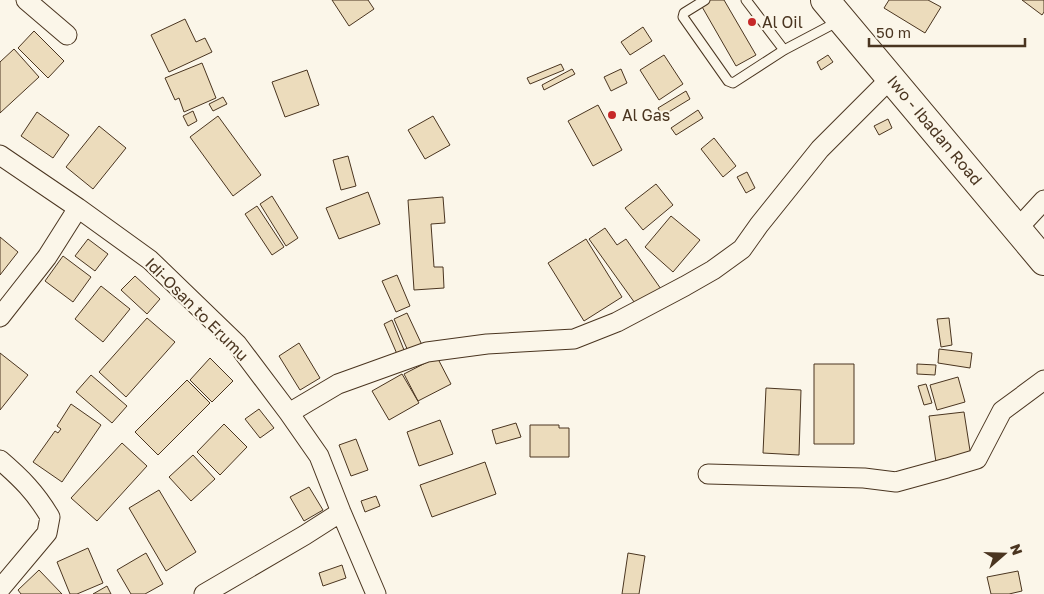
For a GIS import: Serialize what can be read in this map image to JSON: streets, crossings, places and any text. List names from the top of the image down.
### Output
{
  "streets": {
    "main road": ["Iwo - Ibadan Road"],
    "street": ["Idi-Osan to Erumu"]
  },
  "places": ["Al Oil", "Al Gas"],
  "scale_bar": "50 m",
  "north": "right"
}
